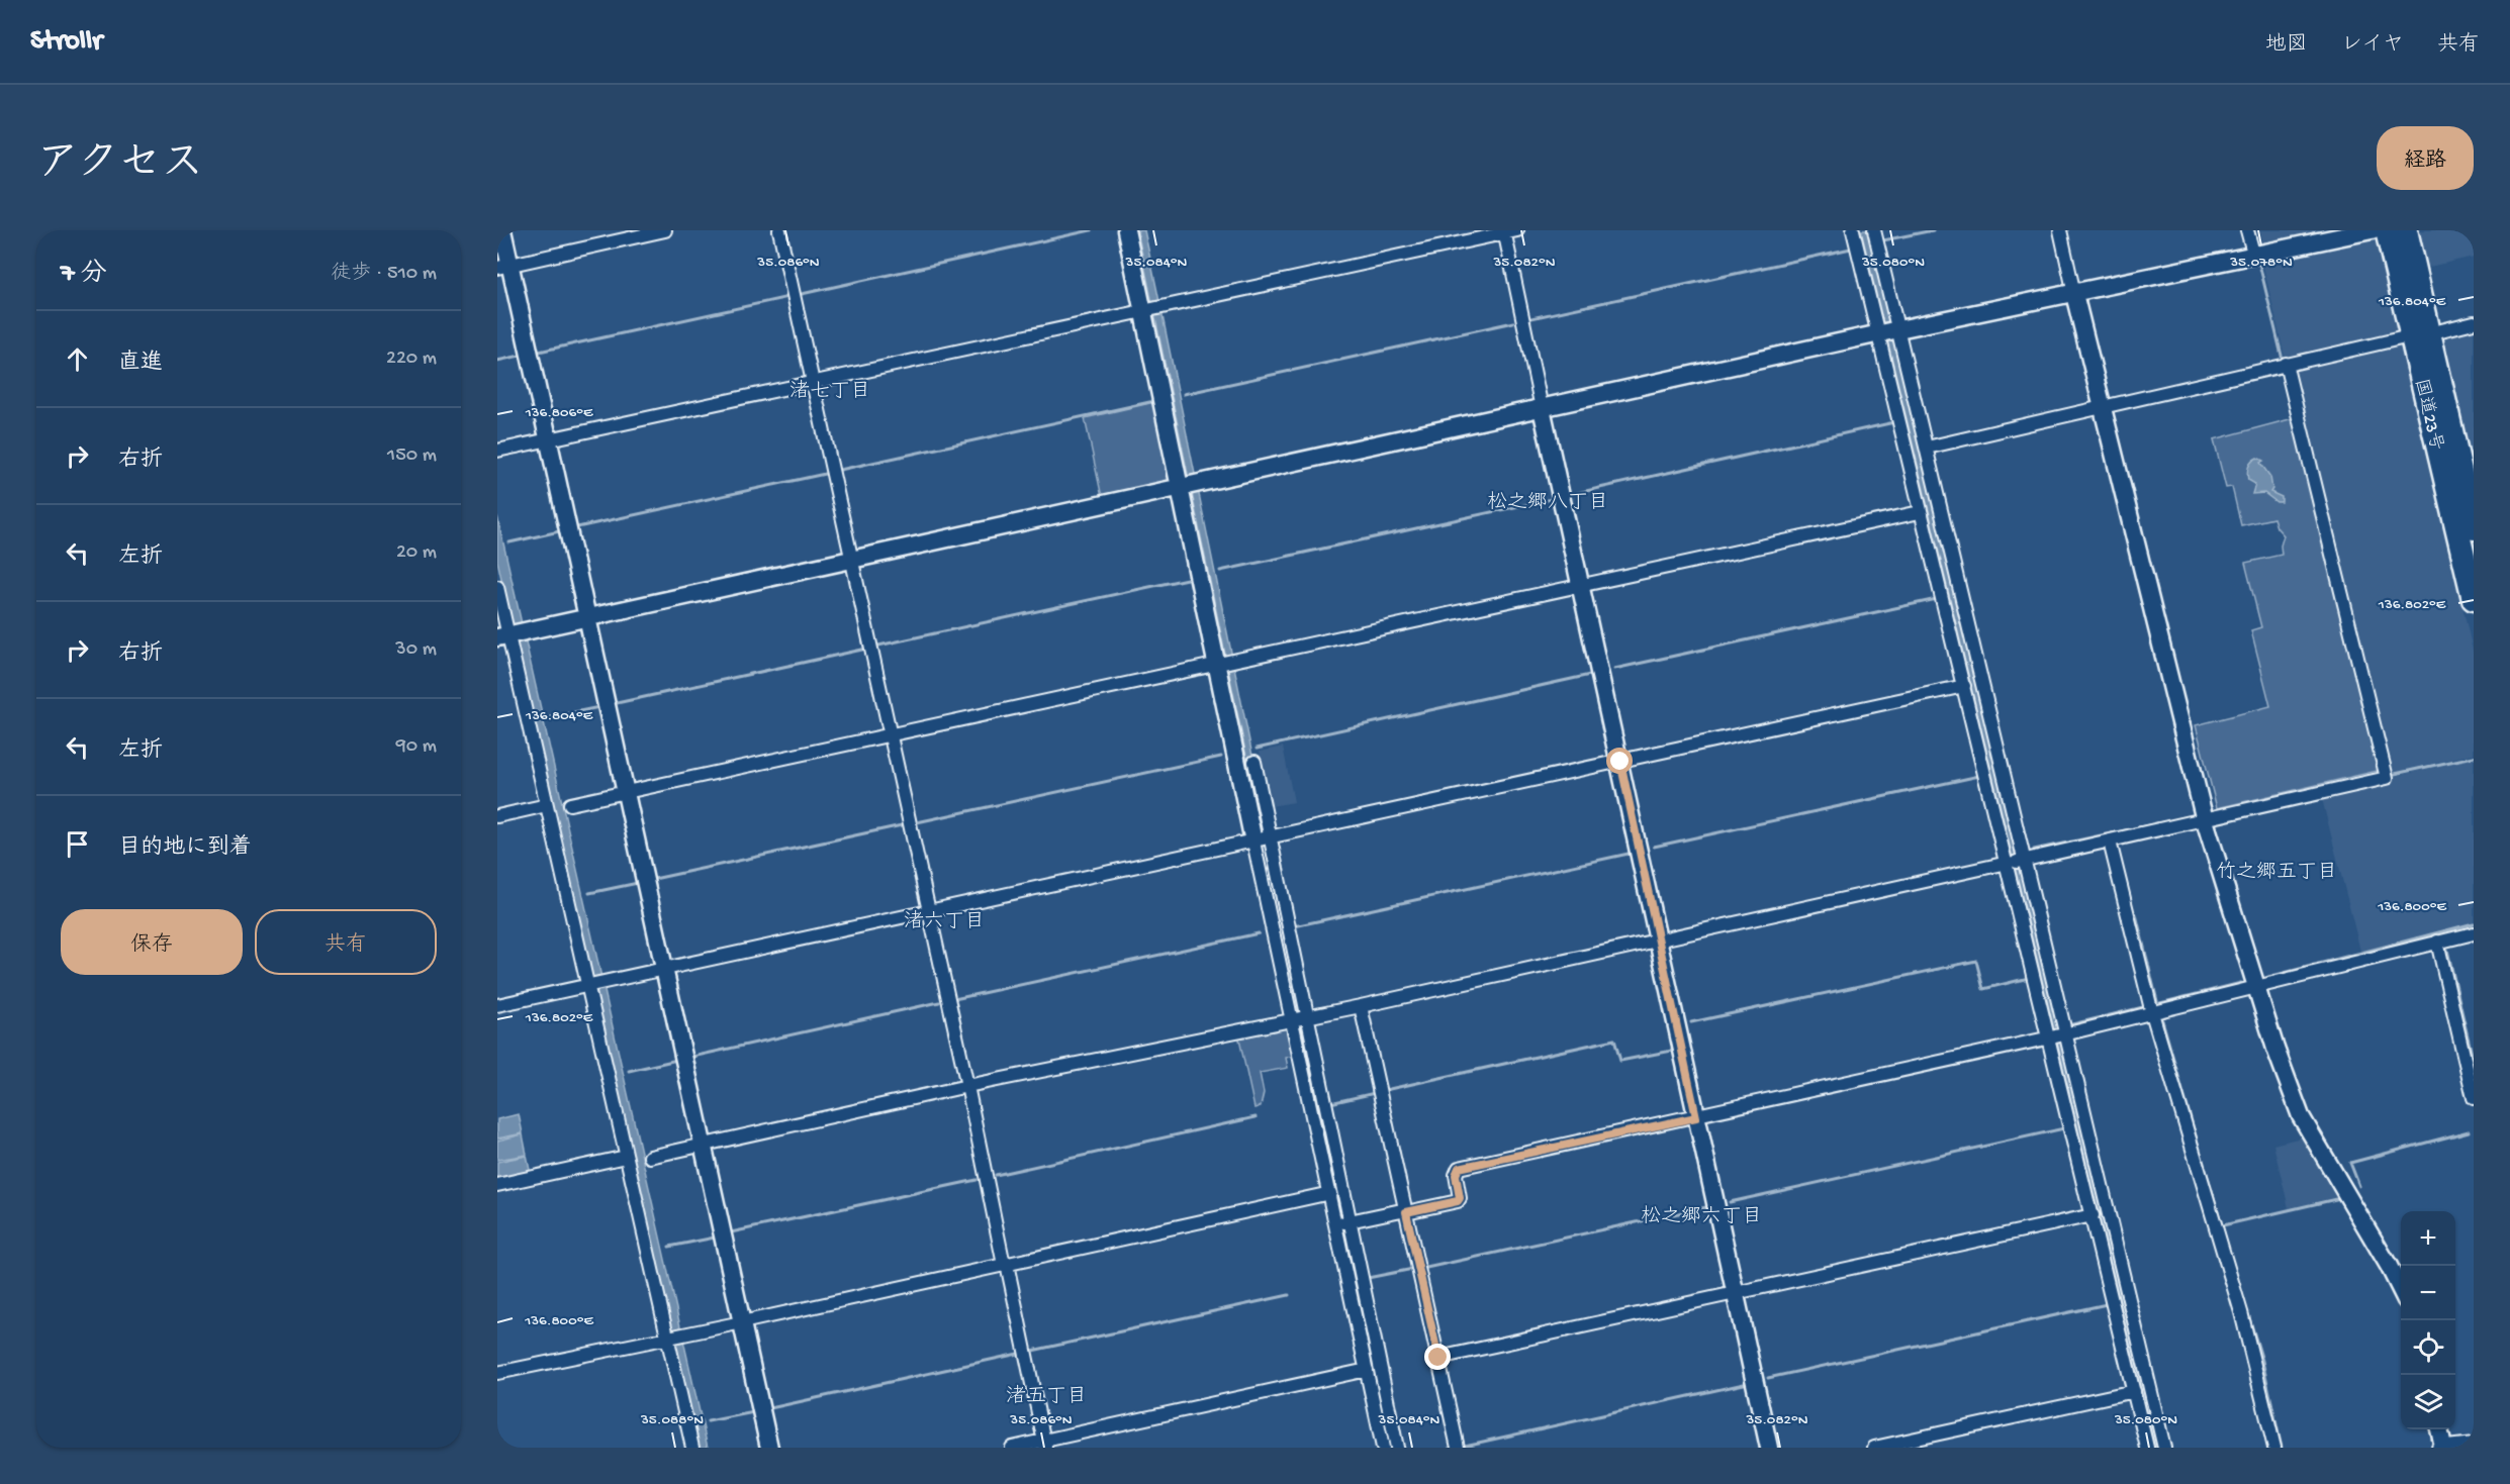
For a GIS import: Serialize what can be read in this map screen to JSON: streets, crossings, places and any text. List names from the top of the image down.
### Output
{
  "streets": {
    "highway": ["国道23号"]
  },
  "districts": [
    "渚七丁目",
    "松之郷八丁目",
    "竹之郷五丁目",
    "渚六丁目",
    "松之郷六丁目",
    "渚五丁目"
  ],
  "page": {
    "header": "Strollr",
    "nav": ["地図", "レイヤ", "共有"],
    "title": "アクセス",
    "buttons": [
      "経路",
      ["保存", "共有"]
    ],
    "heading": ["7 分", "徒歩 · 510 m"],
    "list": [
      ["直進", "220 m"],
      ["右折", "150 m"],
      ["左折", "20 m"],
      ["右折", "30 m"],
      ["左折", "90 m"],
      "目的地に到着"
    ],
    "map_buttons": ["+", "−"]
  },
  "coordinates": [
    "35.086°N",
    "35.084°N",
    "35.082°N",
    "35.080°N",
    "35.078°N",
    "136.804°E",
    "136.806°E",
    "136.802°E",
    "136.800°E",
    "35.088°N"
  ]
}
